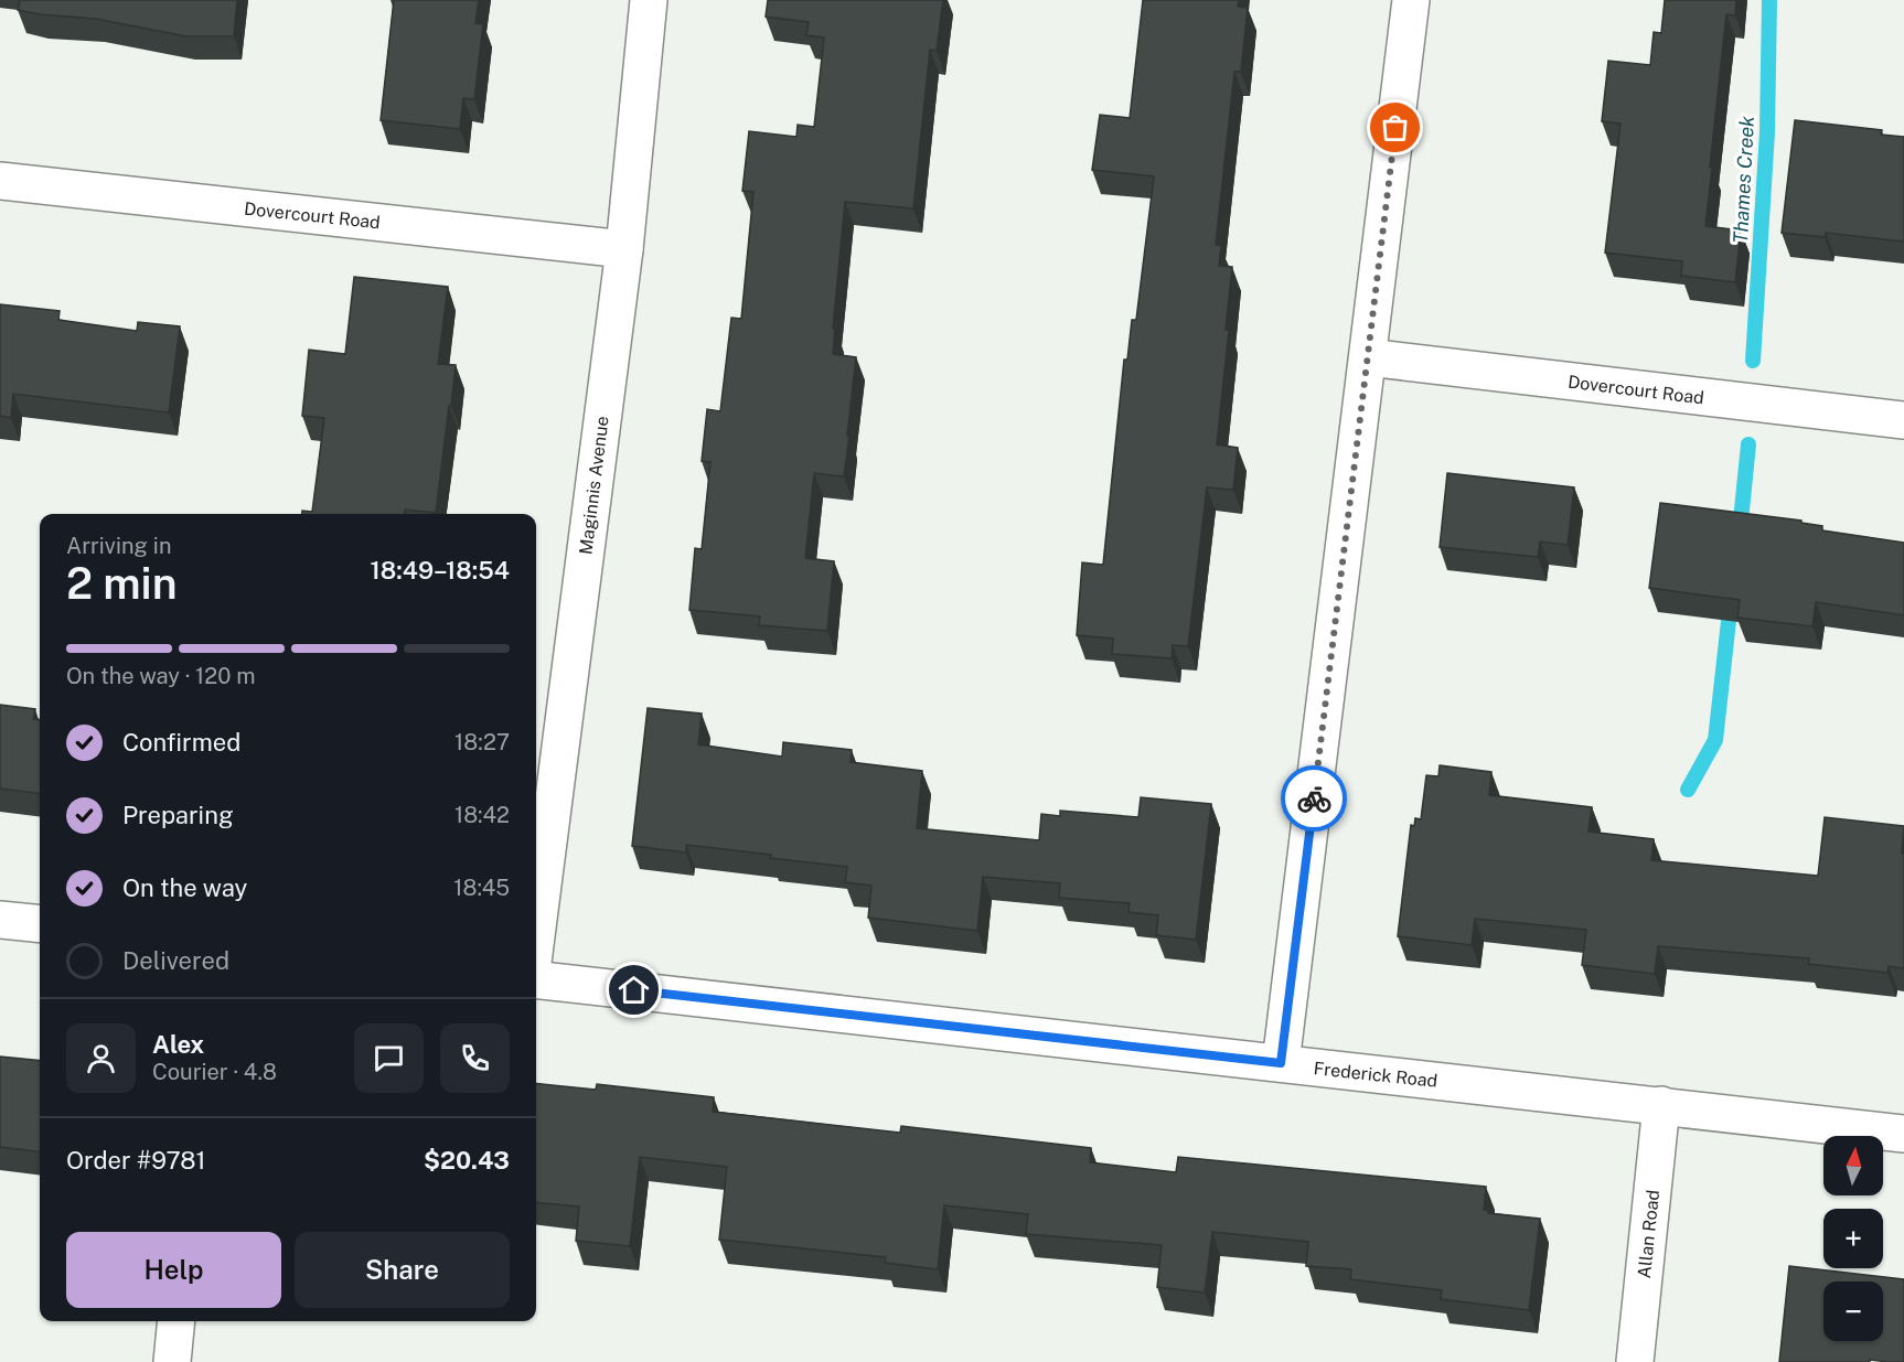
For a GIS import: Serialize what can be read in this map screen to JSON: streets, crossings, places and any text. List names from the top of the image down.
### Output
{
  "streets": {
    "street": [
      "Dovercourt Road",
      "Maginnis Avenue",
      "Frederick Road",
      "Allan Road"
    ]
  },
  "crossings": [
    ["Dovercourt Road", "Maginnis Avenue"],
    ["Frederick Road", "Allan Road"]
  ],
  "water": ["Thames Creek"],
  "north": "top",
  "page": {
    "heading": ["2 min", "Arriving in", "18:49–18:54"],
    "panel": [
      "Alex",
      "Courier · 4.8",
      "Order #9781",
      "$20.43"
    ],
    "bar": "On the way · 120 m",
    "list": [
      ["Confirmed", "18:27"],
      ["Preparing", "18:42"],
      ["On the way", "18:45"],
      "Delivered"
    ],
    "map_buttons": ["+", "−"],
    "buttons": ["Help", "Share"]
  }
}
